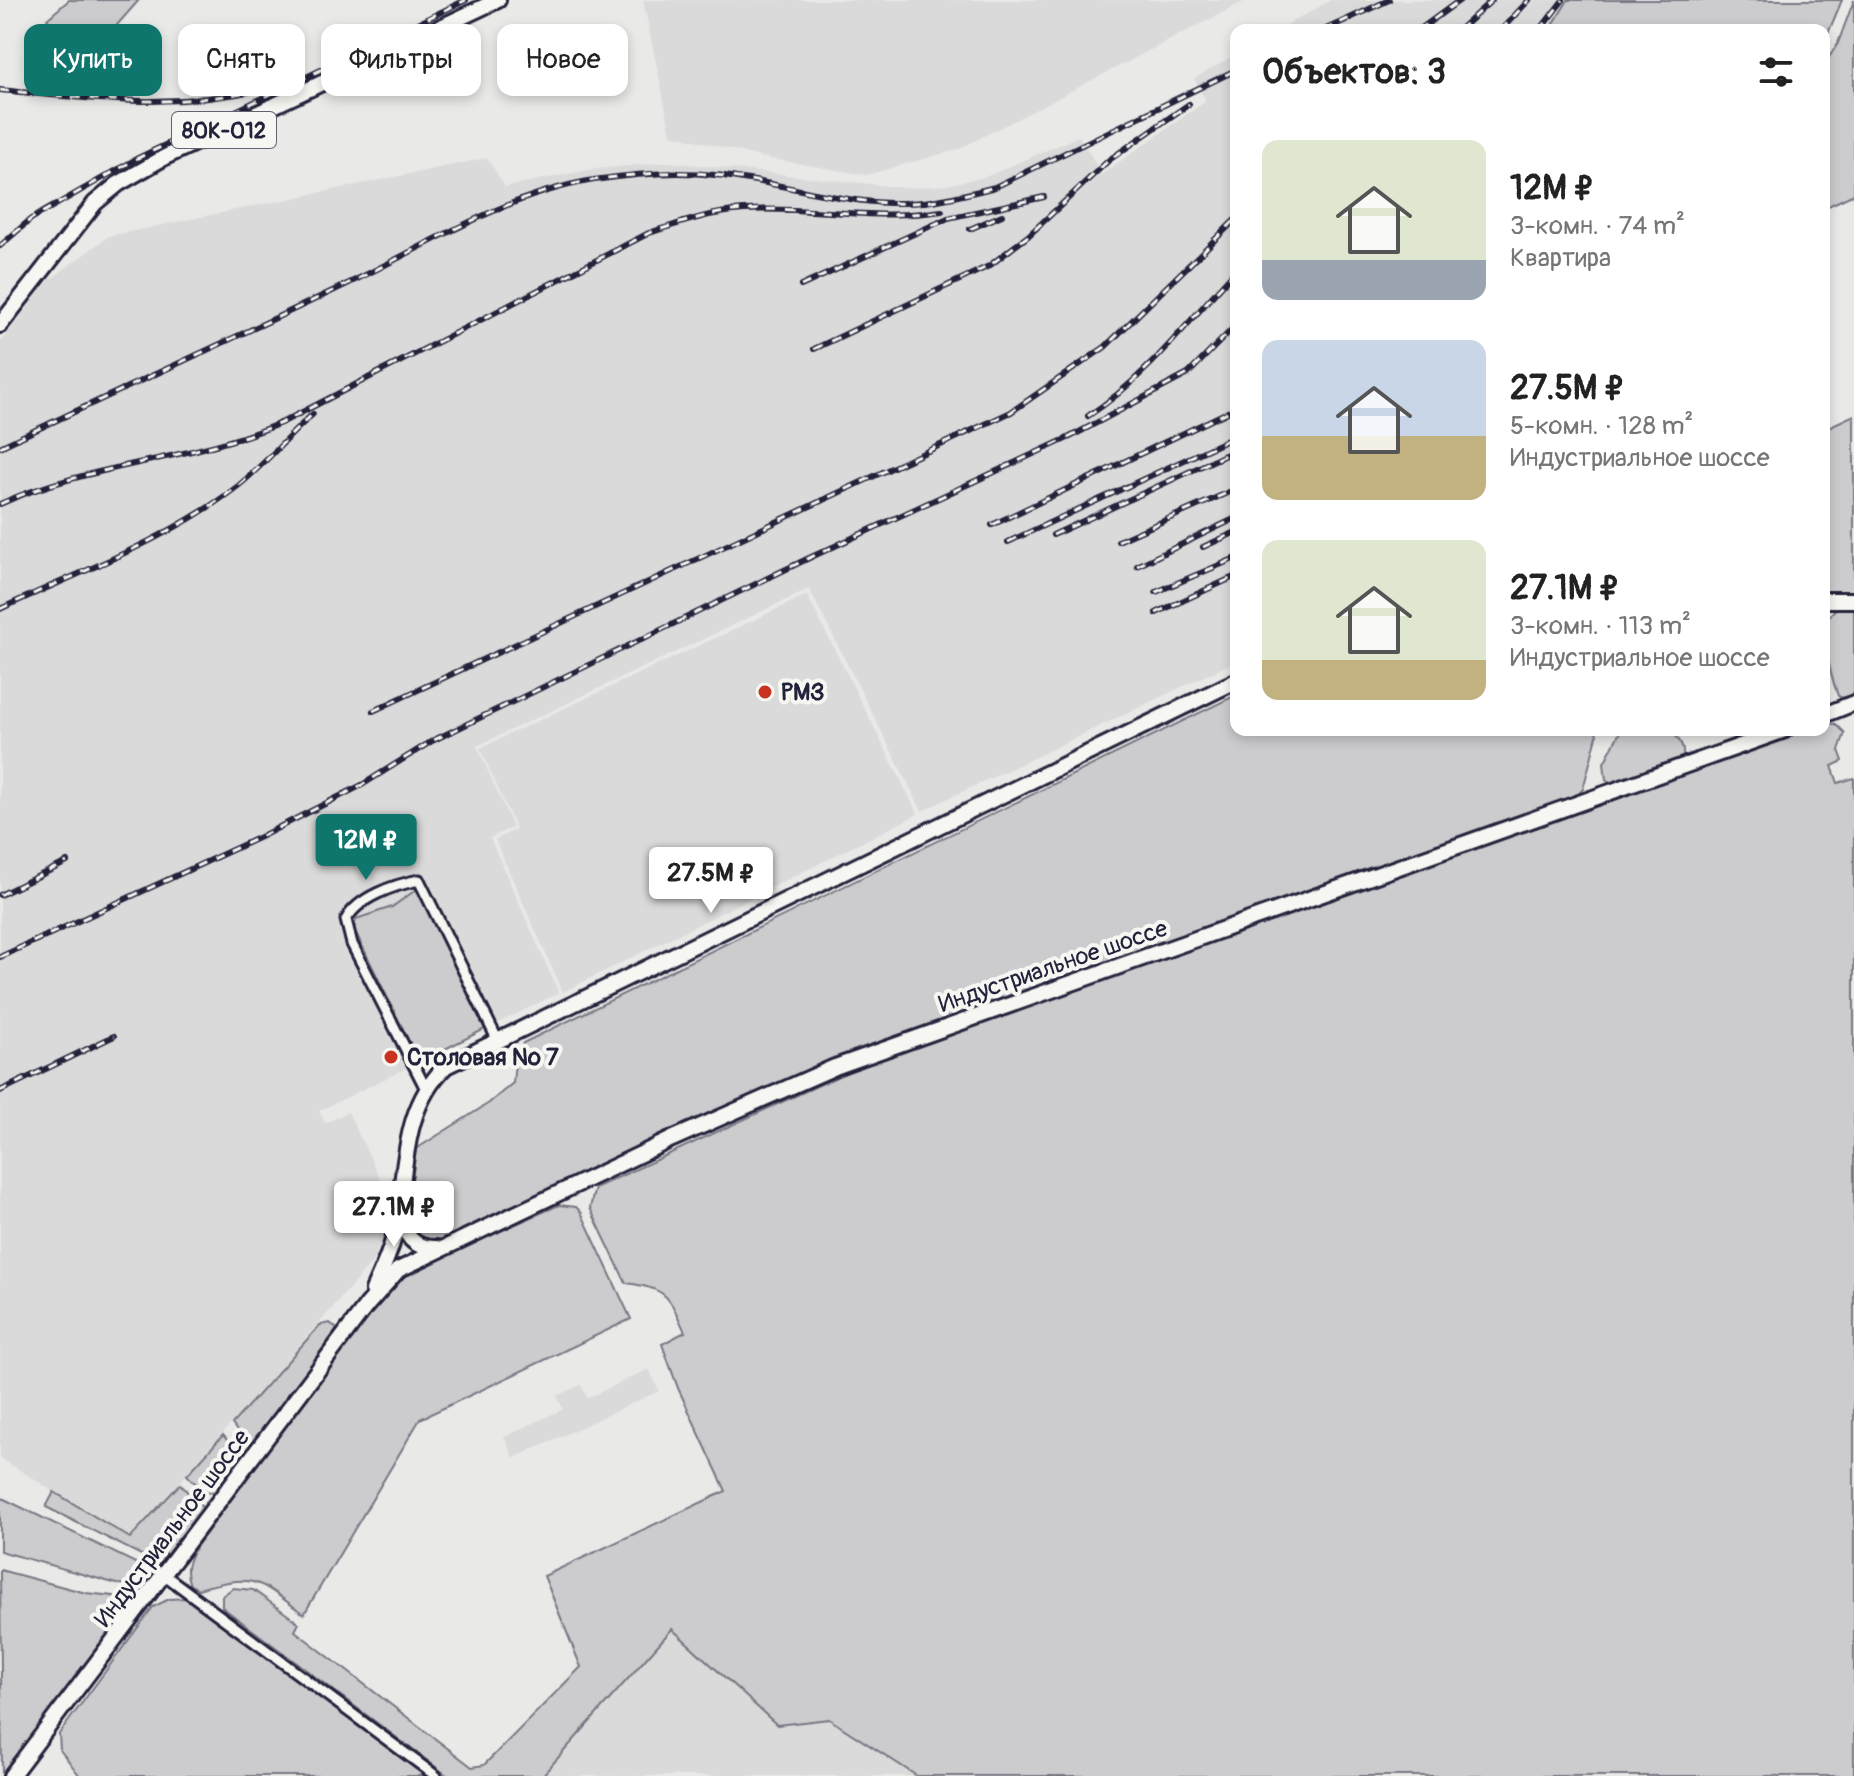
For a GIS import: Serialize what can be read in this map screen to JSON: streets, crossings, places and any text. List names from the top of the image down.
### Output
{
  "streets": {
    "main road": ["80К-012", "Индустриальное шоссе"]
  },
  "places": ["РМЗ", "Столовая № 7"],
  "page": {
    "chip": [
      "Купить",
      "Снять",
      "Фильтры",
      "Новое"
    ],
    "heading": "Объектов: 3",
    "list": [
      {
        "name": "12M ₽",
        "note": "3-комн. · 74 m² · Квартира"
      },
      {
        "name": "27.5M ₽",
        "note": "5-комн. · 128 m² · Индустриальное шоссе"
      },
      {
        "name": "27.1M ₽",
        "note": "3-комн. · 113 m² · Индустриальное шоссе"
      }
    ],
    "price": ["12M ₽", "27.5M ₽", "27.1M ₽"]
  }
}
